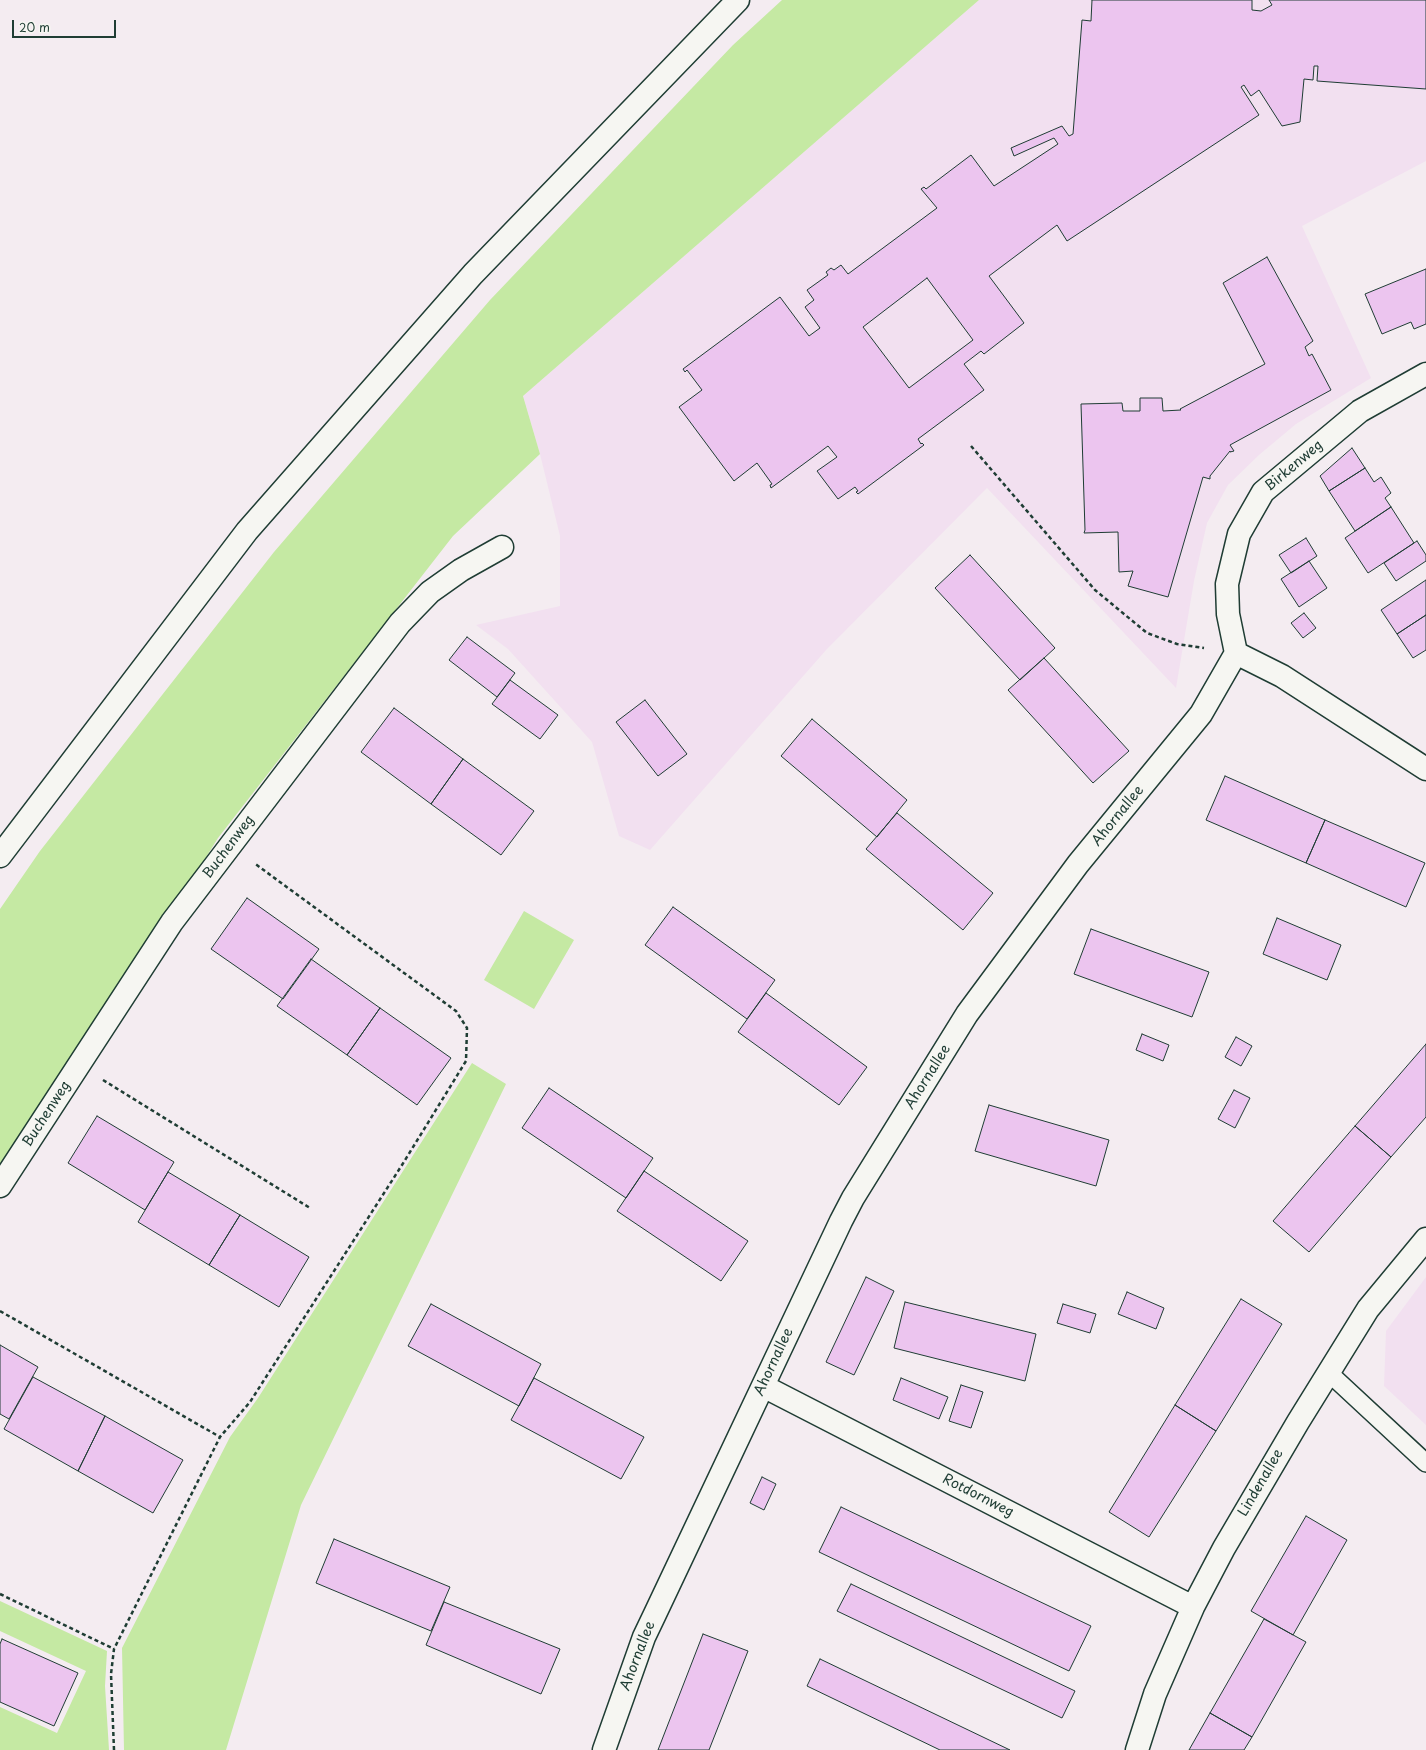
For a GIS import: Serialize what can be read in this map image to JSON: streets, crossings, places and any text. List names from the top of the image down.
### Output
{
  "streets": {
    "street": [
      "Birkenweg",
      "Ahornallee",
      "Buchenweg",
      "Lindenallee",
      "Rotdornweg"
    ]
  },
  "crossings": [
    ["Birkenweg", "Ahornallee"],
    ["Ahornallee", "Rotdornweg"],
    ["Lindenallee", "Rotdornweg"]
  ],
  "scale_bar": "20 m"
}
